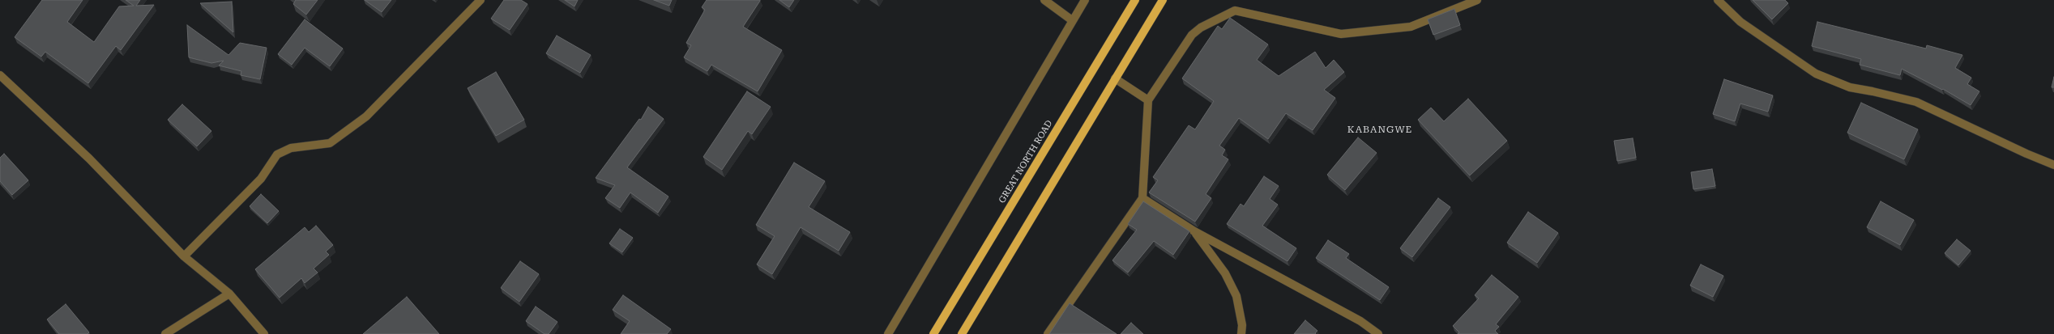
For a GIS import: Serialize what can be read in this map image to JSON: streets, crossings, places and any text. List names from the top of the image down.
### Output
{
  "streets": {
    "main road": ["GREAT NORTH ROAD"]
  },
  "districts": ["KABANGWE"]
}
